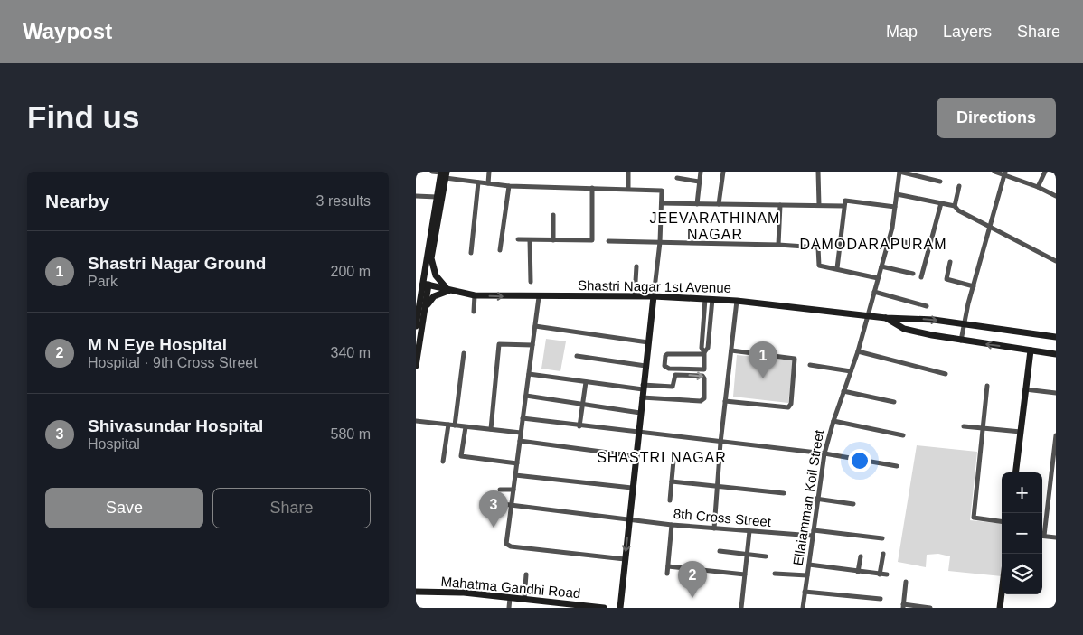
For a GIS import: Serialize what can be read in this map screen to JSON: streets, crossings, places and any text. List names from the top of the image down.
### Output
{
  "streets": {
    "street": [
      "Shastri Nagar 1st Avenue",
      "Ellaiamman Koil Street",
      "8th Cross Street",
      "Mahatma Gandhi Road"
    ]
  },
  "crossings": [
    ["Shastri Nagar 1st Avenue", "Ellaiamman Koil Street"],
    ["Ellaiamman Koil Street", "8th Cross Street"]
  ],
  "districts": ["JEEVARATHINAM NAGAR", "DAMODARAPURAM", "SHASTRI NAGAR"],
  "page": {
    "header": "Waypost",
    "nav": ["Map", "Layers", "Share"],
    "buttons": [
      "Directions",
      ["Save", "Share"]
    ],
    "title": "Find us",
    "heading": ["Nearby", "3 results"],
    "list": [
      {
        "mark": "1",
        "name": "Shastri Nagar Ground",
        "note": "Park",
        "value": "200 m"
      },
      {
        "mark": "2",
        "name": "M N Eye Hospital",
        "note": "Hospital · 9th Cross Street",
        "value": "340 m"
      },
      {
        "mark": "3",
        "name": "Shivasundar Hospital",
        "note": "Hospital",
        "value": "580 m"
      }
    ],
    "pins": ["1", "3", "2"],
    "map_buttons": ["+", "−"]
  }
}
